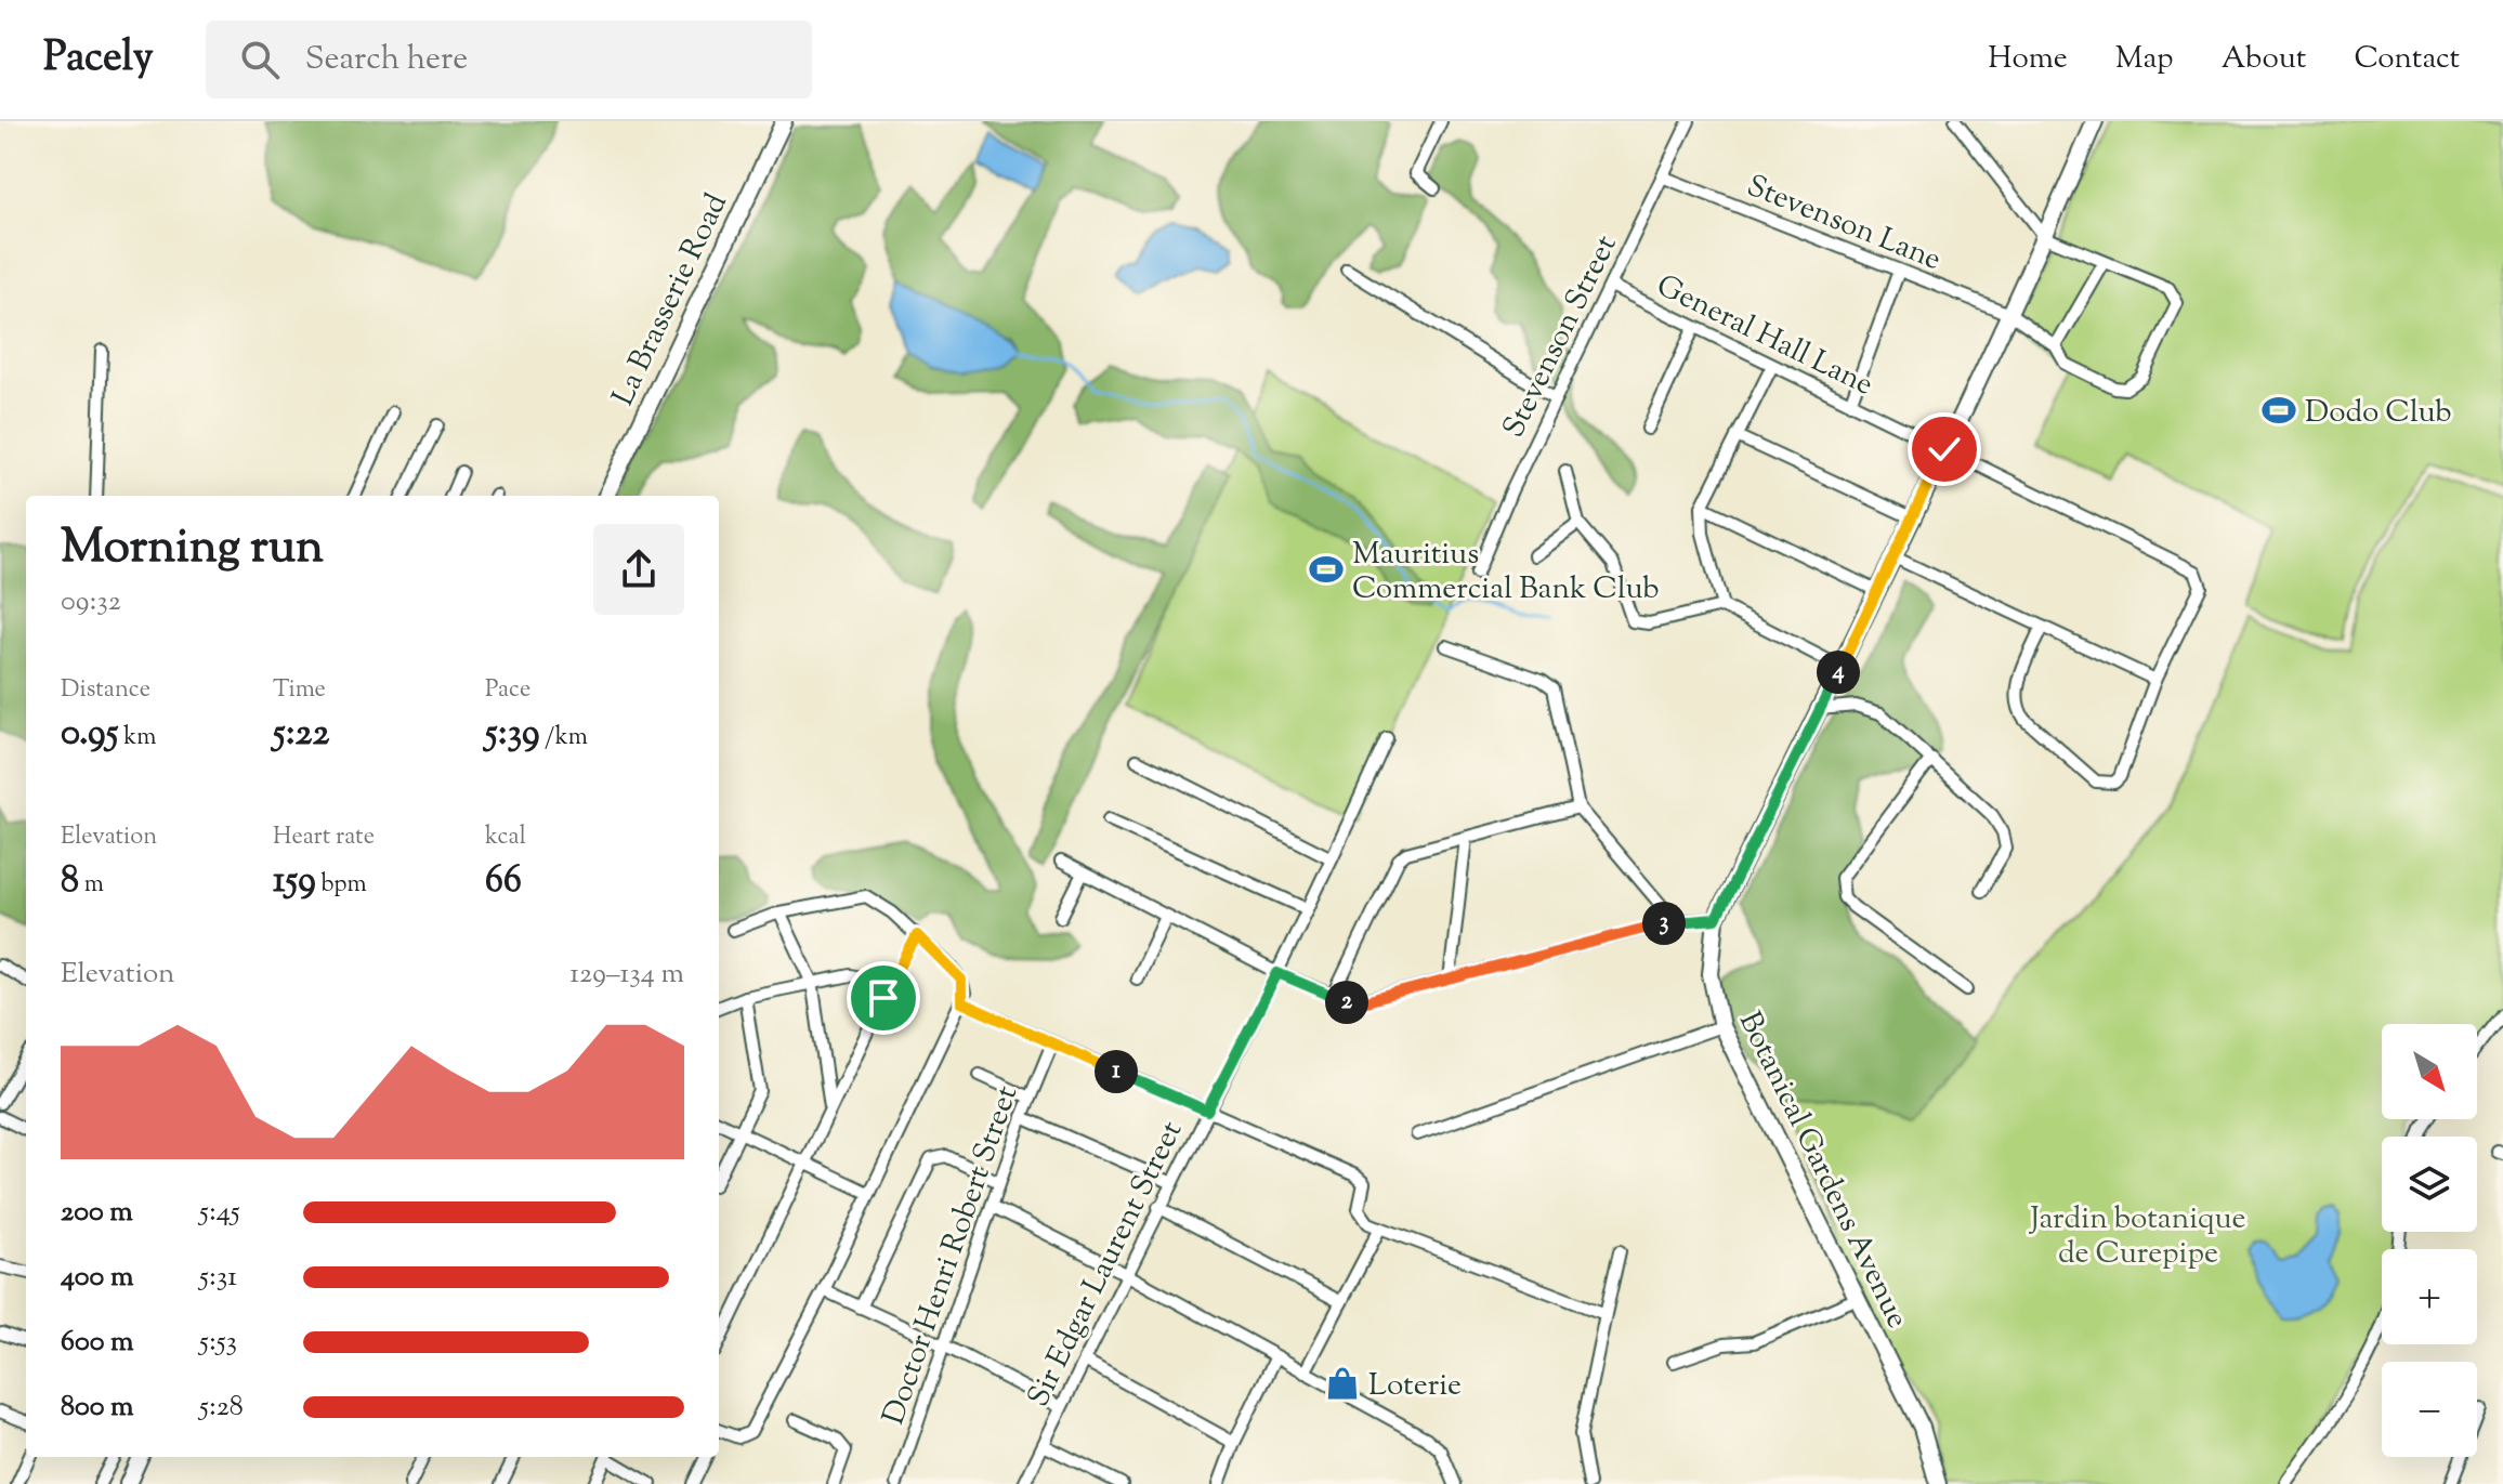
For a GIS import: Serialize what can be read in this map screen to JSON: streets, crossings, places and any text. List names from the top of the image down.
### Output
{
  "streets": {
    "street": [
      "Stevenson Lane",
      "La Brasserie Road",
      "General Hall Lane",
      "Stevenson Street",
      "Botanical Gardens Avenue",
      "Doctor Henri Robert Street",
      "Sir Edgar Laurent Street"
    ]
  },
  "crossings": [
    ["Stevenson Lane", "Stevenson Street"],
    ["Stevenson Lane", "Botanical Gardens Avenue"],
    ["General Hall Lane", "Stevenson Street"],
    ["General Hall Lane", "Botanical Gardens Avenue"]
  ],
  "parks": ["Jardin botanique de Curepipe"],
  "places": {
    "sports": ["Dodo Club", "Mauritius Commercial Bank Club"],
    "shop": ["Loterie"]
  },
  "north": "bottom right",
  "page": {
    "header": "Pacely",
    "search": "Search here",
    "nav": [
      "Home",
      "Map",
      "About",
      "Contact"
    ],
    "heading": ["Morning run", "09:32"],
    "stats": [
      ["Distance", "0.95 km"],
      ["Time", "5:22"],
      ["Pace", "5:39 /km"],
      ["Elevation", "8 m"],
      ["Heart rate", "159 bpm"],
      ["kcal", "66"]
    ],
    "pins": [
      "4",
      "3",
      "2",
      "1"
    ],
    "chart": ["Elevation", "129–134 m"],
    "map_buttons": ["+", "−"],
    "list": [
      {
        "name": "200 m",
        "note": "5:45"
      },
      {
        "name": "400 m",
        "note": "5:31"
      },
      {
        "name": "600 m",
        "note": "5:53"
      },
      {
        "name": "800 m",
        "note": "5:28"
      }
    ]
  }
}
